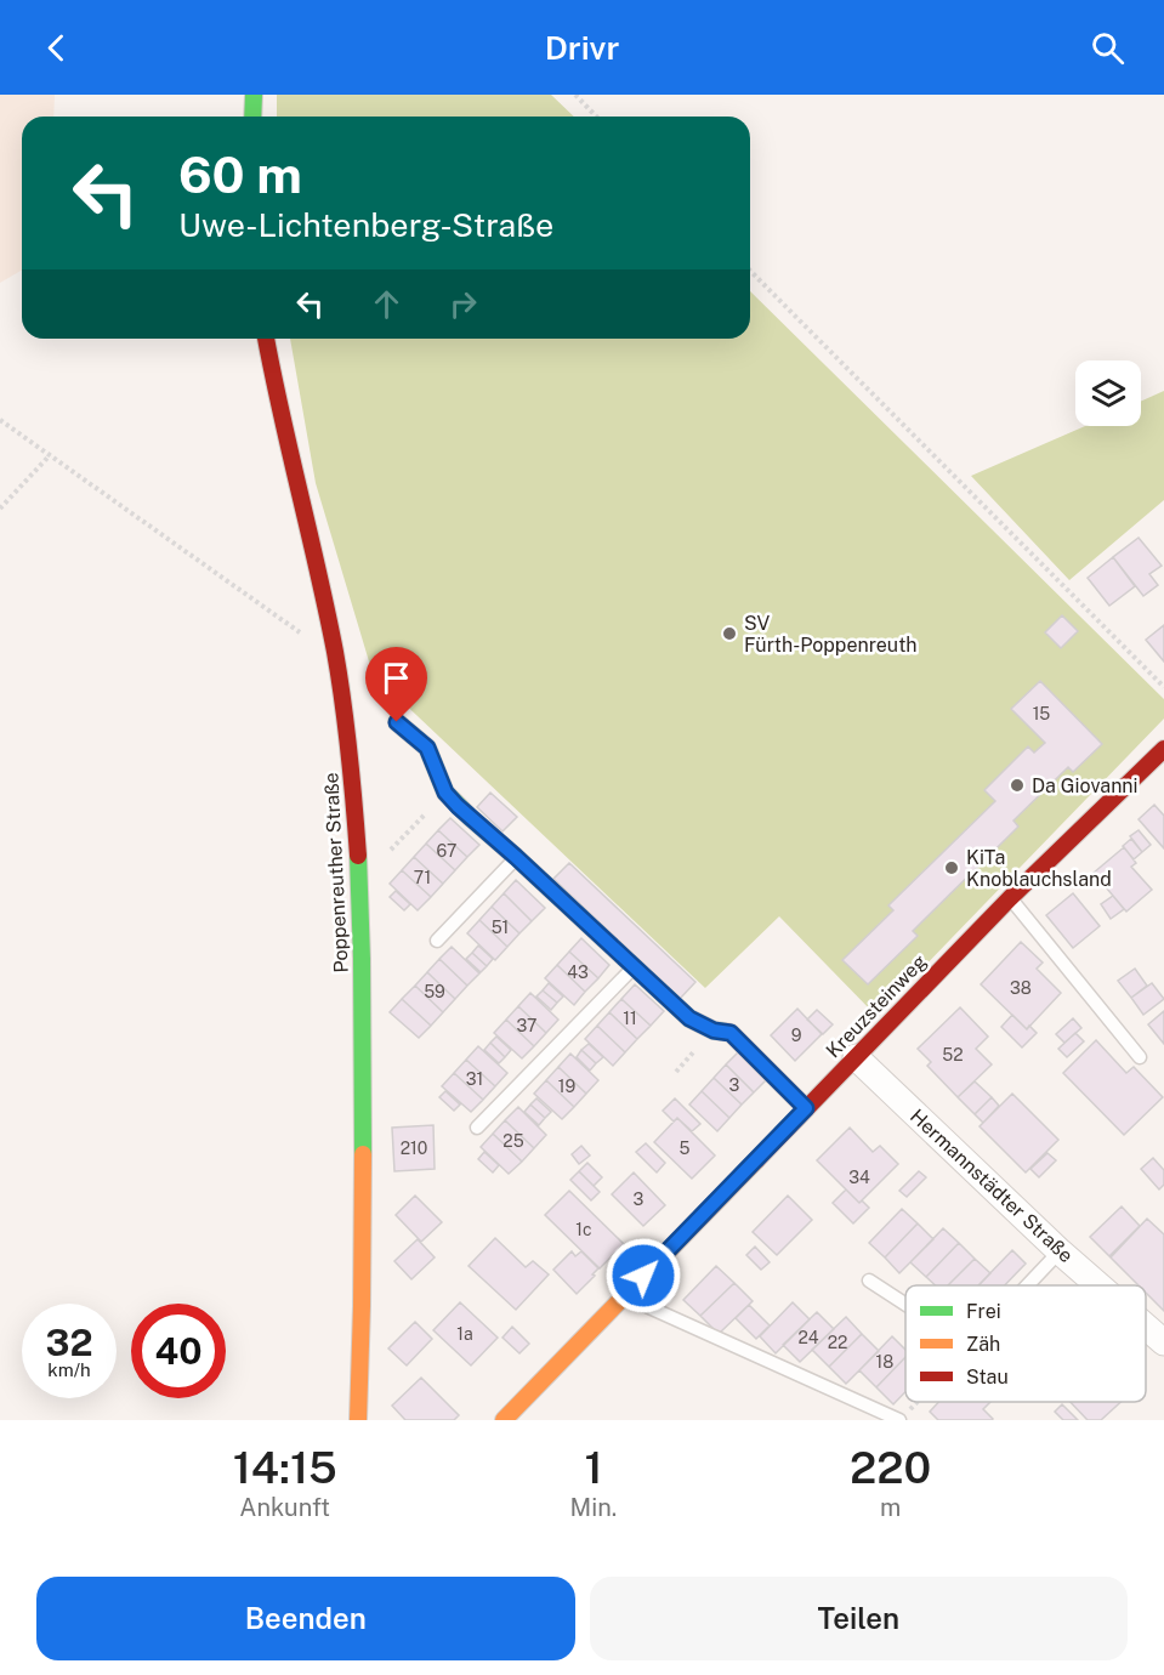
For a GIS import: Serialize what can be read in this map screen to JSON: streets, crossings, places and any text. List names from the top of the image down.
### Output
{
  "streets": {
    "street": ["Poppenreuther Straße", "Kreuzsteinweg", "Hermannstädter Straße"]
  },
  "crossings": [
    ["Kreuzsteinweg", "Hermannstädter Straße"]
  ],
  "places": ["SV Fürth-Poppenreuth", "Da Giovanni", "KiTa Knoblauchsland"],
  "house_numbers": [
    "15",
    "67",
    "71",
    "51",
    "43",
    "38",
    "59",
    "11",
    "37",
    "9",
    "52",
    "31",
    "3",
    "19",
    "25",
    "210",
    "5",
    "34",
    "3",
    "1c",
    "1a",
    "24",
    "22",
    "18"
  ],
  "legend": ["Frei", "Zäh", "Stau"],
  "page": {
    "header": "Drivr",
    "turn": ["60 m", "Uwe-Lichtenberg-Straße"],
    "speed": "32 km/h",
    "limit": "40",
    "eta": [
      "14:15",
      "Ankunft",
      "1",
      "Min.",
      "220",
      "m"
    ],
    "buttons": ["Beenden", "Teilen"]
  }
}
